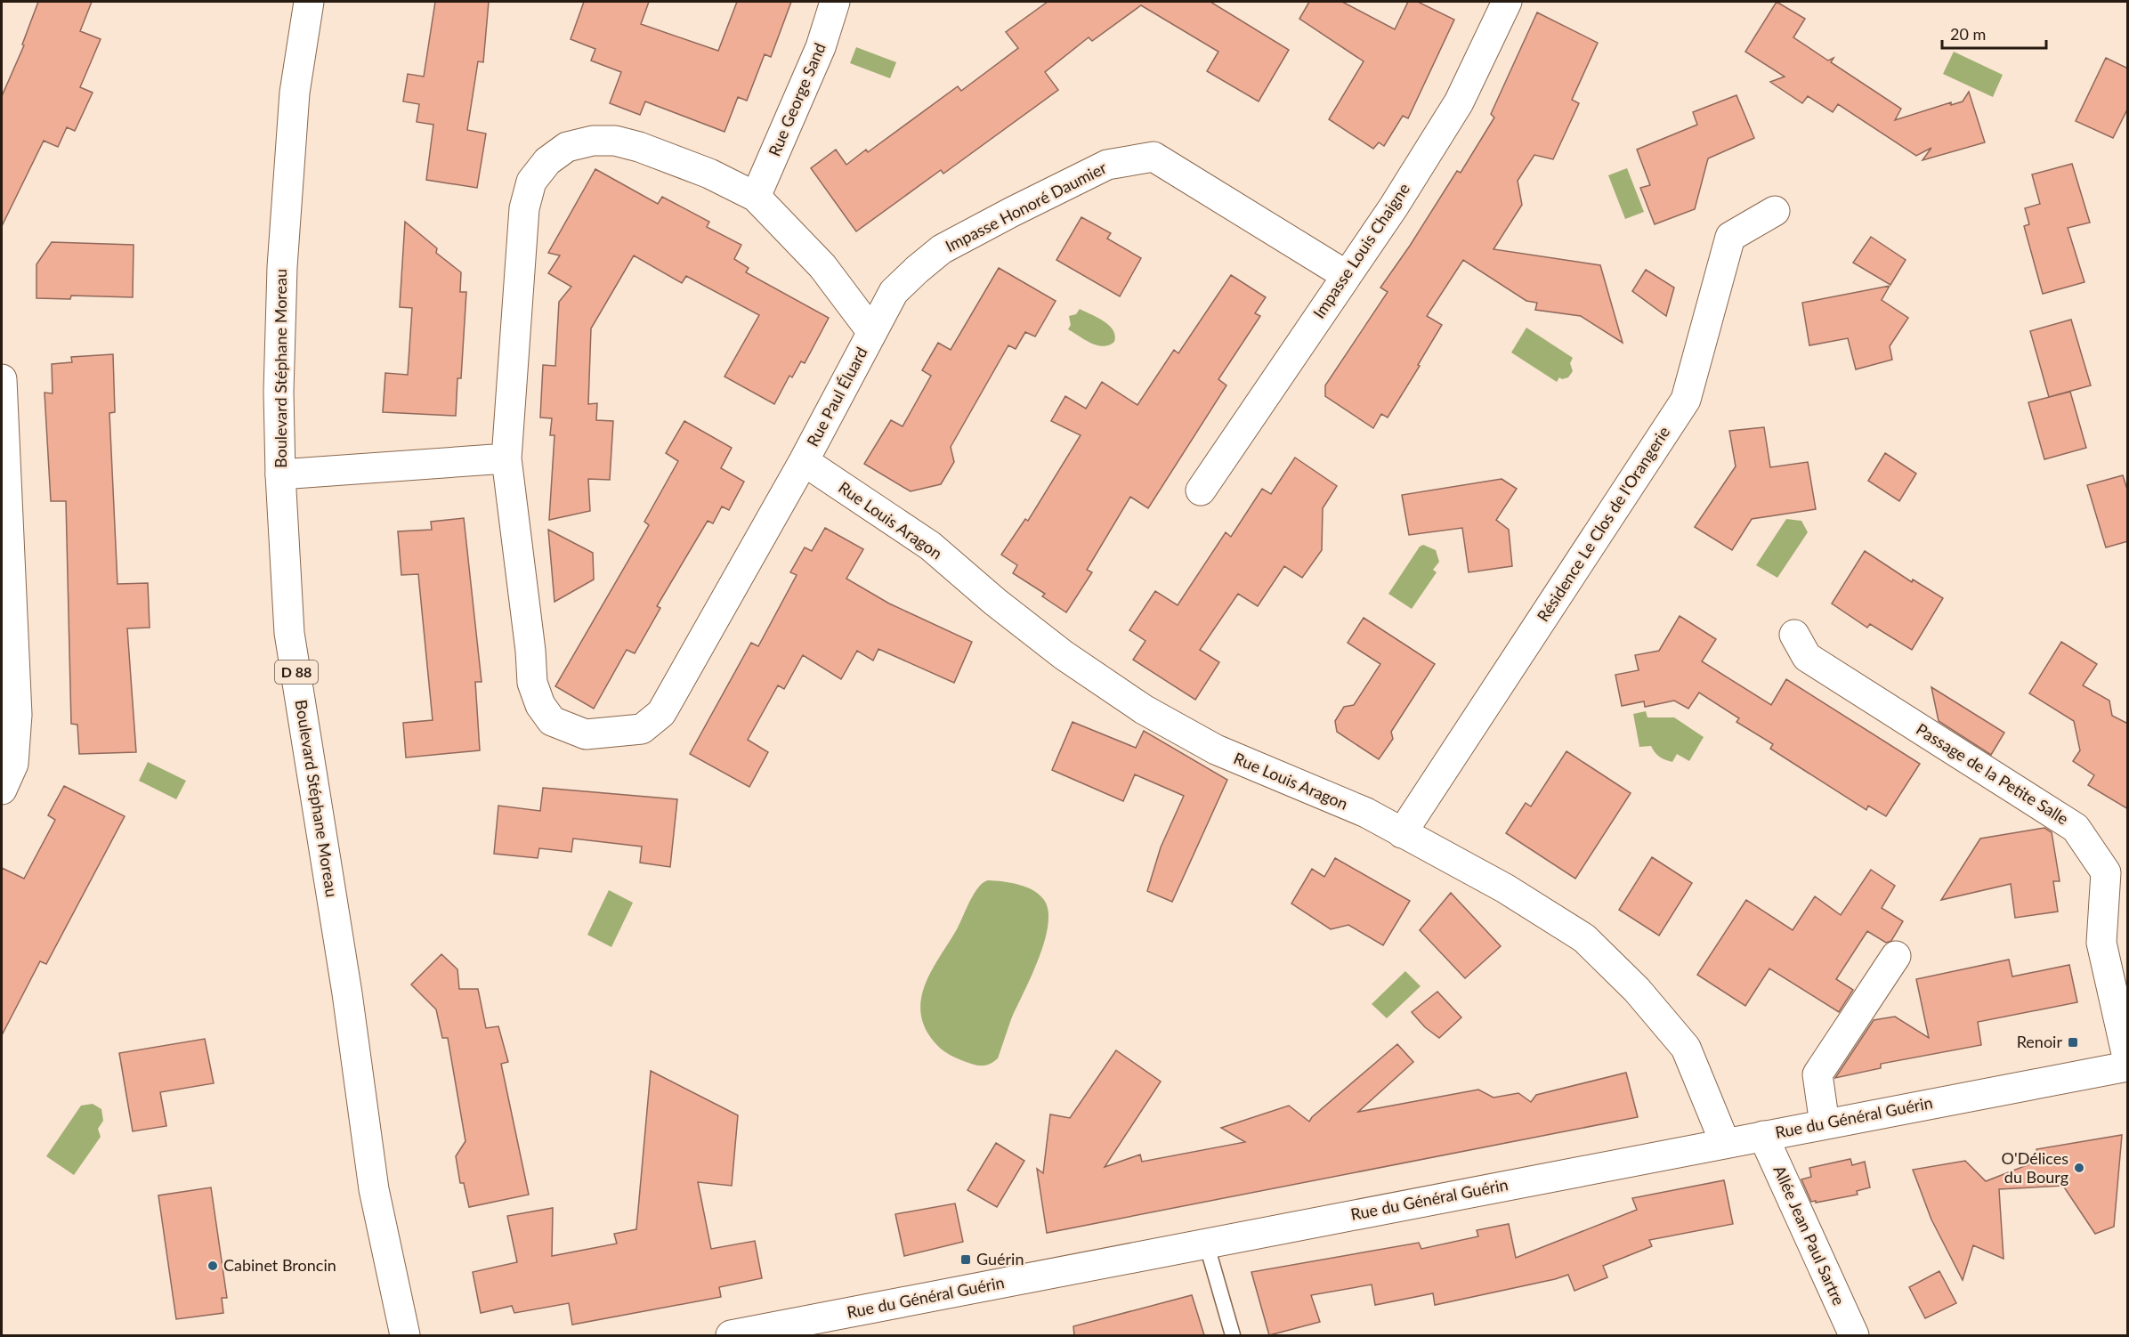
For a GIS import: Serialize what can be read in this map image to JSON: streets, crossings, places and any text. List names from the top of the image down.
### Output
{
  "streets": {
    "street": [
      "Rue George Sand",
      "Impasse Honoré Daumier",
      "Impasse Louis Chaigne",
      "Boulevard Stéphane Moreau",
      "Rue Paul Éluard",
      "Rue Louis Aragon",
      "Résidence Le Clos de l'Orangerie",
      "D 88",
      "Passage de la Petite Salle",
      "Rue du Général Guérin",
      "Allée Jean Paul Sartre"
    ]
  },
  "crossings": [
    ["Rue George Sand", "Rue Paul Éluard"],
    ["Impasse Honoré Daumier", "Impasse Louis Chaigne"],
    ["Impasse Honoré Daumier", "Rue Paul Éluard"],
    ["Rue Paul Éluard", "Rue Louis Aragon"],
    ["Rue Louis Aragon", "Résidence Le Clos de l'Orangerie"],
    ["Rue Louis Aragon", "Rue du Général Guérin"],
    ["Rue du Général Guérin", "Allée Jean Paul Sartre"]
  ],
  "places": {
    "transit": ["Renoir", "Guérin"],
    "other": ["O'Délices du Bourg", "Cabinet Broncin"]
  },
  "scale_bar": "20 m"
}
